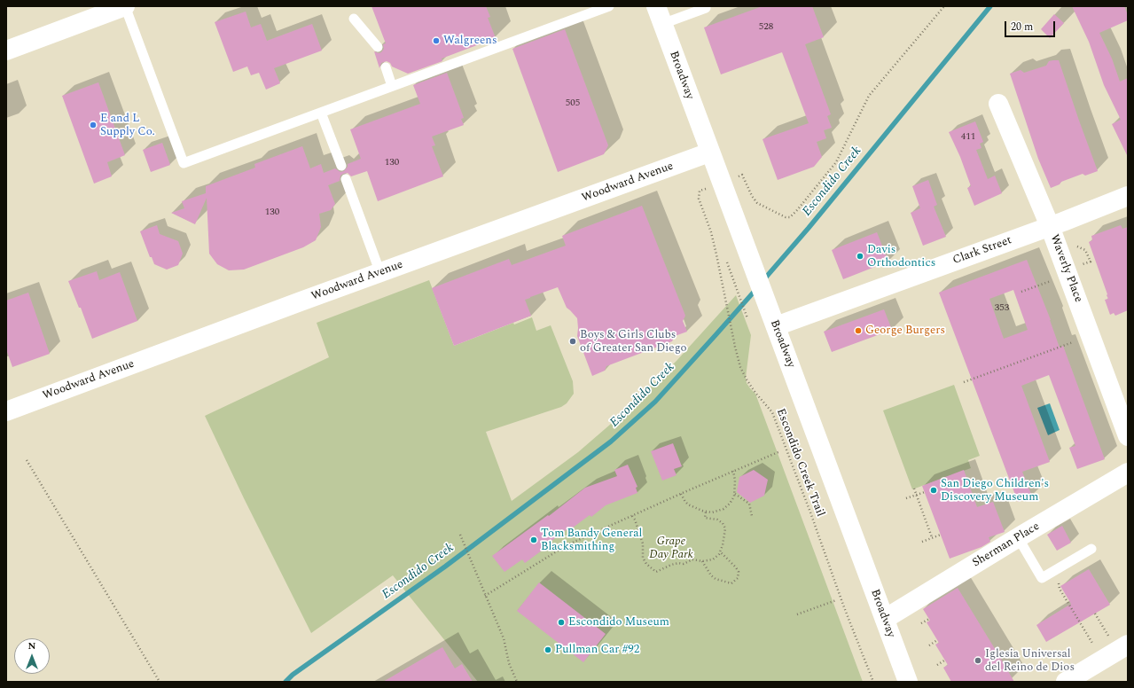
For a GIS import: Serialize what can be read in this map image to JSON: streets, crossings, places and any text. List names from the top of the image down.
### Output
{
  "streets": {
    "street": [
      "Broadway",
      "Woodward Avenue",
      "Clark Street",
      "Waverly Place",
      "Sherman Place"
    ],
    "path": ["Escondido Creek Trail"]
  },
  "crossings": [
    ["Broadway", "Woodward Avenue"],
    ["Broadway", "Clark Street"],
    ["Broadway", "Sherman Place"],
    ["Clark Street", "Waverly Place"]
  ],
  "water": ["Escondido Creek"],
  "parks": ["Grape Day Park"],
  "places": [
    "Walgreens",
    "E and L Supply Co.",
    "Davis Orthodontics",
    "George Burgers",
    "Boys & Girls Clubs of Greater San Diego",
    "San Diego Children's Discovery Museum",
    "Tom Bandy General Blacksmithing",
    "Escondido Museum",
    "Pullman Car #92",
    "Iglesia Universal del Reino de Dios"
  ],
  "house_numbers": [
    "528",
    "505",
    "411",
    "130",
    "130",
    "353"
  ],
  "scale_bar": "20 m",
  "north": "top"
}
